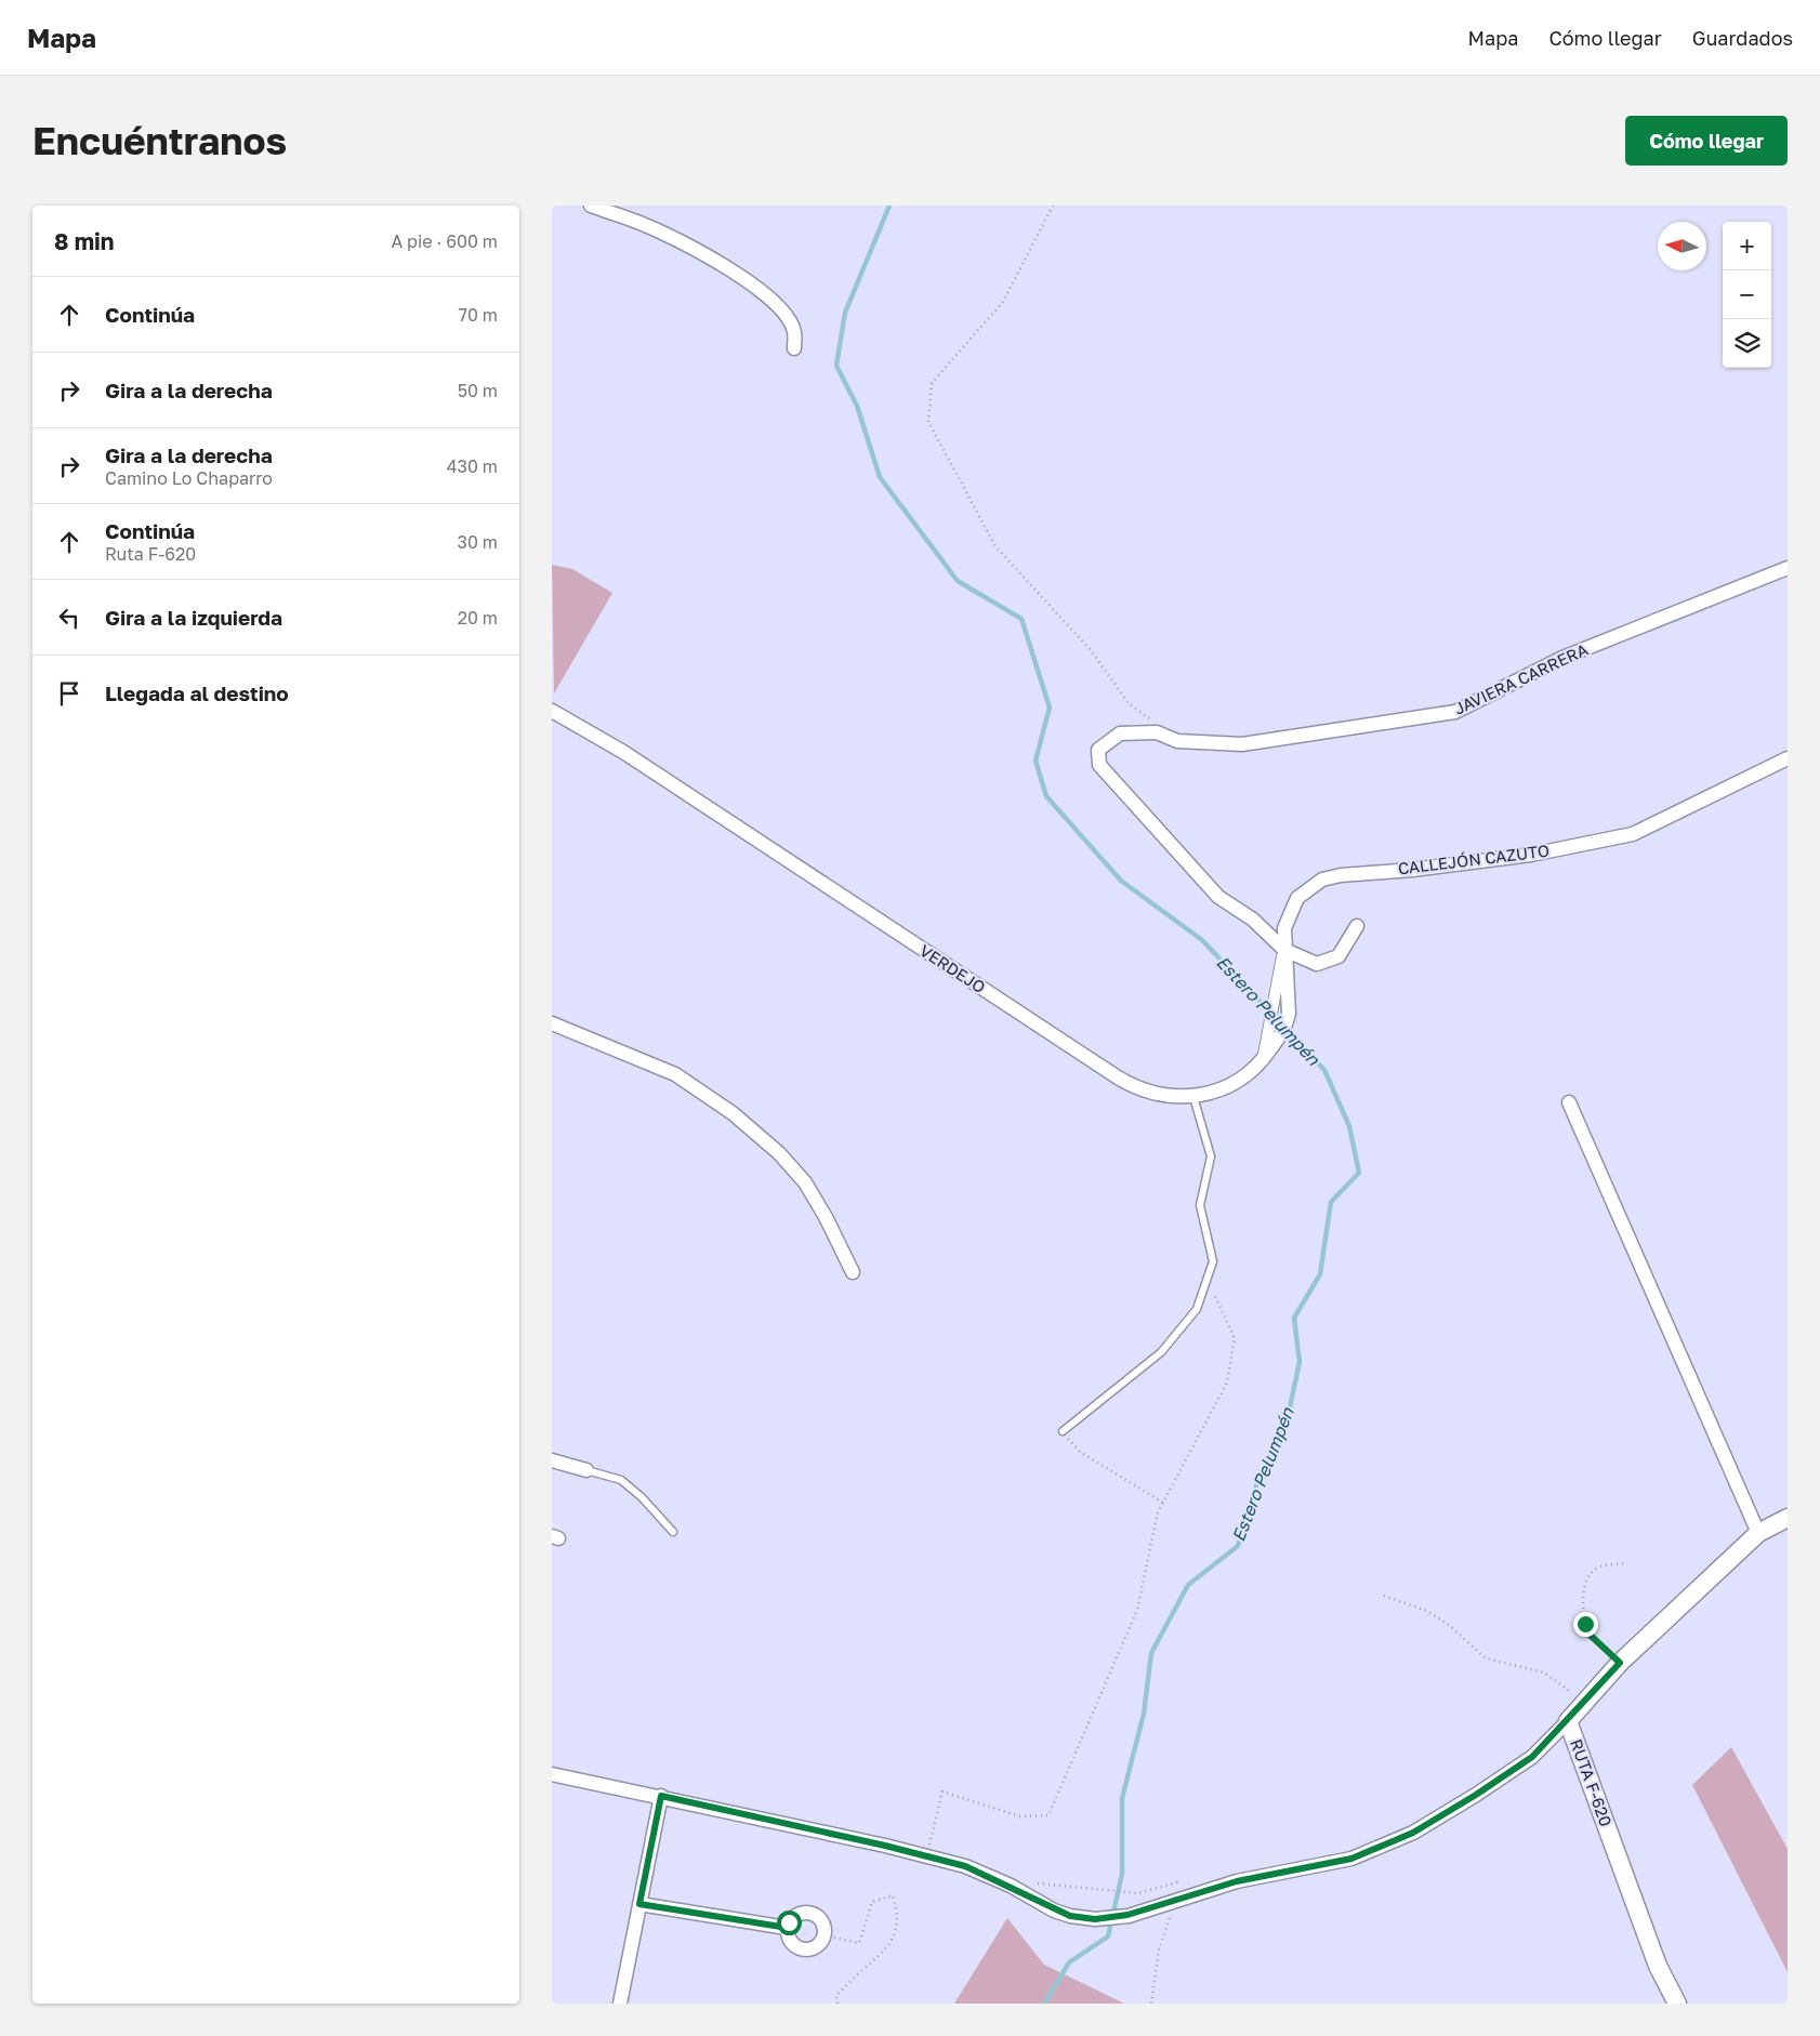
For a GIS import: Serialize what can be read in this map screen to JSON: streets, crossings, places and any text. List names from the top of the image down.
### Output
{
  "streets": {
    "street": [
      "JAVIERA CARRERA",
      "CALLEJÓN CAZUTO",
      "VERDEJO",
      "RUTA F-620"
    ]
  },
  "crossings": [
    ["JAVIERA CARRERA", "CALLEJÓN CAZUTO"],
    ["JAVIERA CARRERA", "VERDEJO"],
    ["CALLEJÓN CAZUTO", "VERDEJO"]
  ],
  "water": ["Estero Pelumpén"],
  "north": "left",
  "page": {
    "header": "Mapa",
    "nav": ["Mapa", "Cómo llegar", "Guardados"],
    "buttons": "Cómo llegar",
    "title": "Encuéntranos",
    "heading": ["8 min", "A pie · 600 m"],
    "map_buttons": ["+", "−"],
    "list": [
      ["Continúa", "70 m"],
      ["Gira a la derecha", "50 m"],
      ["Gira a la derecha", "Camino Lo Chaparro", "430 m"],
      ["Continúa", "Ruta F-620", "30 m"],
      ["Gira a la izquierda", "20 m"],
      "Llegada al destino"
    ]
  }
}
